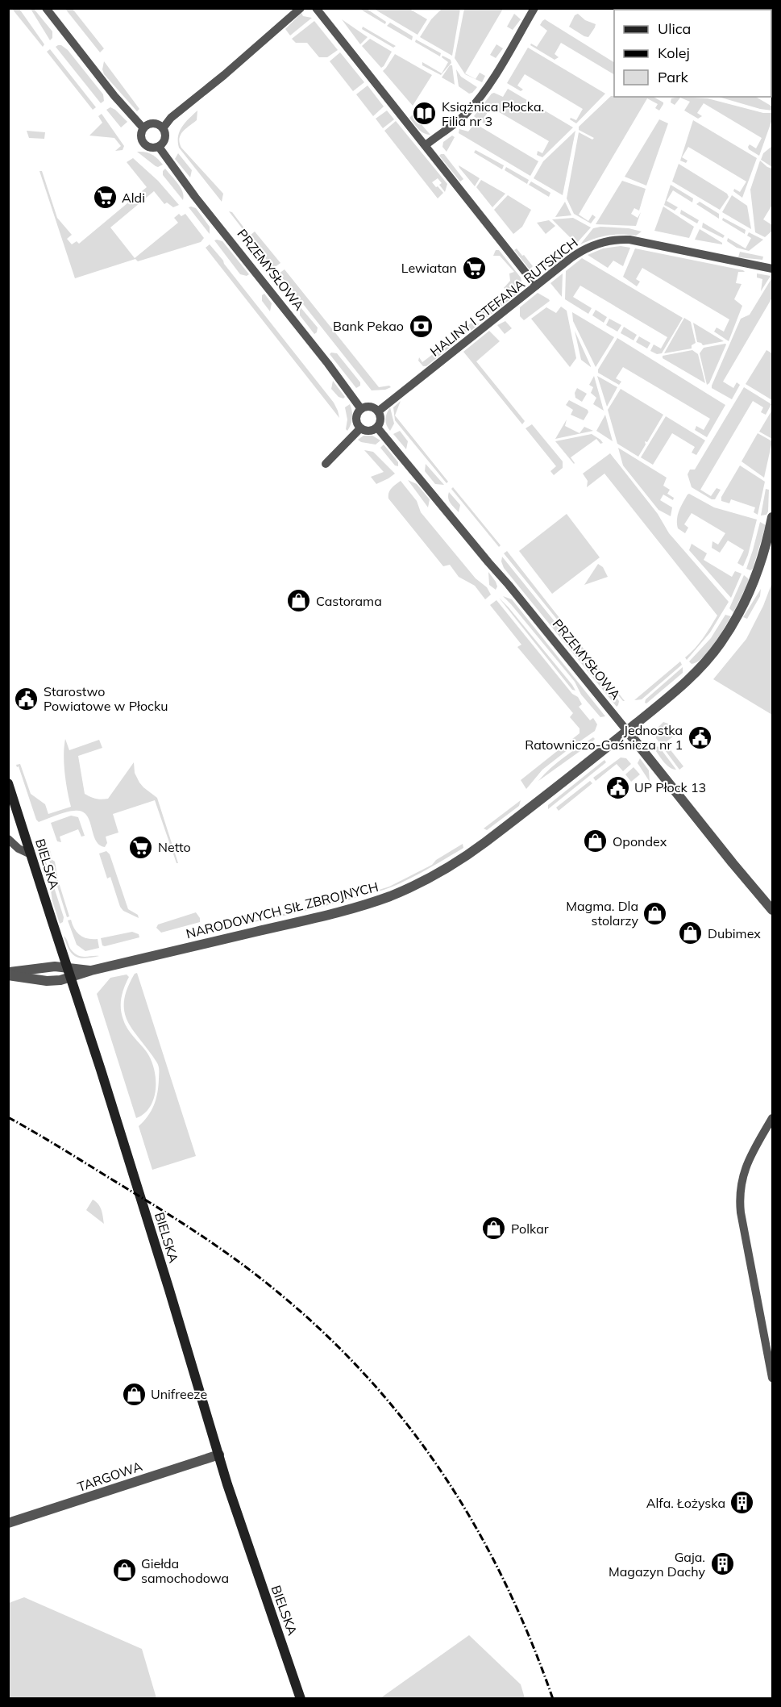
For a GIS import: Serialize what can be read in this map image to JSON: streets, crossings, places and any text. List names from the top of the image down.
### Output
{
  "streets": {
    "main road": ["BIELSKA"],
    "street": [
      "PRZEMYSŁOWA",
      "HALINY I STEFANA RUTSKICH",
      "NARODOWYCH SIŁ ZBROJNYCH",
      "TARGOWA"
    ]
  },
  "crossings": [
    ["PRZEMYSŁOWA", "HALINY I STEFANA RUTSKICH"],
    ["PRZEMYSŁOWA", "NARODOWYCH SIŁ ZBROJNYCH"],
    ["BIELSKA", "NARODOWYCH SIŁ ZBROJNYCH"],
    ["BIELSKA", "TARGOWA"]
  ],
  "places": {
    "library": ["Książnica Płocka. Filia nr 3"],
    "supermarket": ["Aldi", "Lewiatan", "Netto"],
    "bank": ["Bank Pekao"],
    "shop": [
      "Castorama",
      "Opondex",
      "Magma. Dla stolarzy",
      "Dubimex",
      "Polkar",
      "Unifreeze",
      "Giełda samochodowa"
    ],
    "public building": ["Starostwo Powiatowe w Płocku", "Jednostka Ratowniczo-Gaśnicza nr 1", "UP Płock 13"],
    "building": ["Alfa. Łożyska", "Gaja. Magazyn Dachy"]
  },
  "legend": ["Ulica", "Kolej", "Park"]
}
